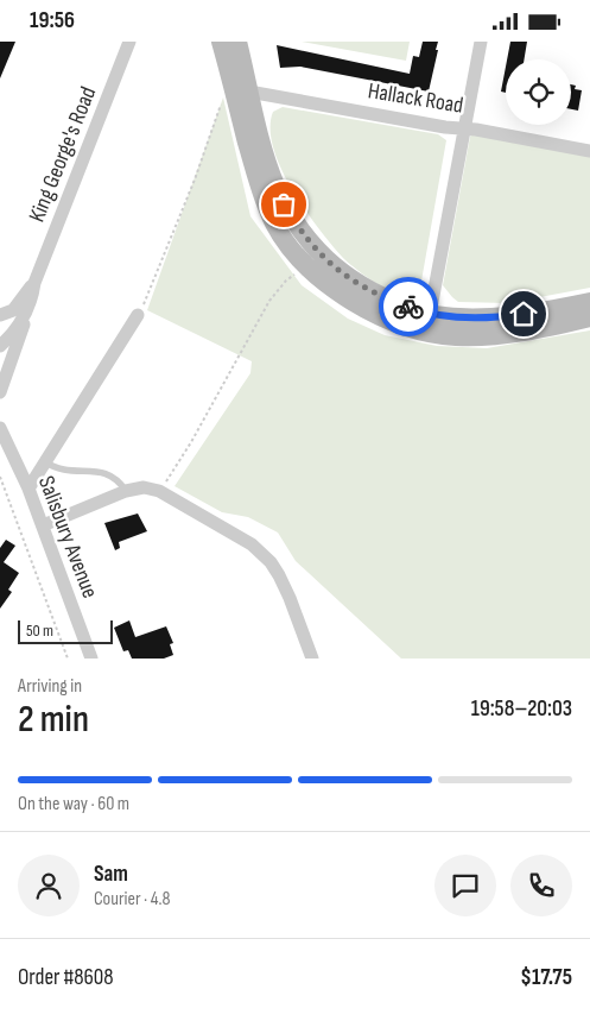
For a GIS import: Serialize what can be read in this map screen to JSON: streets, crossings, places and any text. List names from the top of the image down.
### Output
{
  "streets": {
    "street": ["Hallack Road", "King George's Road", "Salisbury Avenue"]
  },
  "scale_bar": "50 m",
  "page": {
    "status": "19:56",
    "scale": "50 m",
    "heading": ["2 min", "Arriving in", "19:58–20:03"],
    "panel": [
      "Sam",
      "Courier · 4.8",
      "Order #8608",
      "$17.75"
    ],
    "bar": "On the way · 60 m"
  }
}
